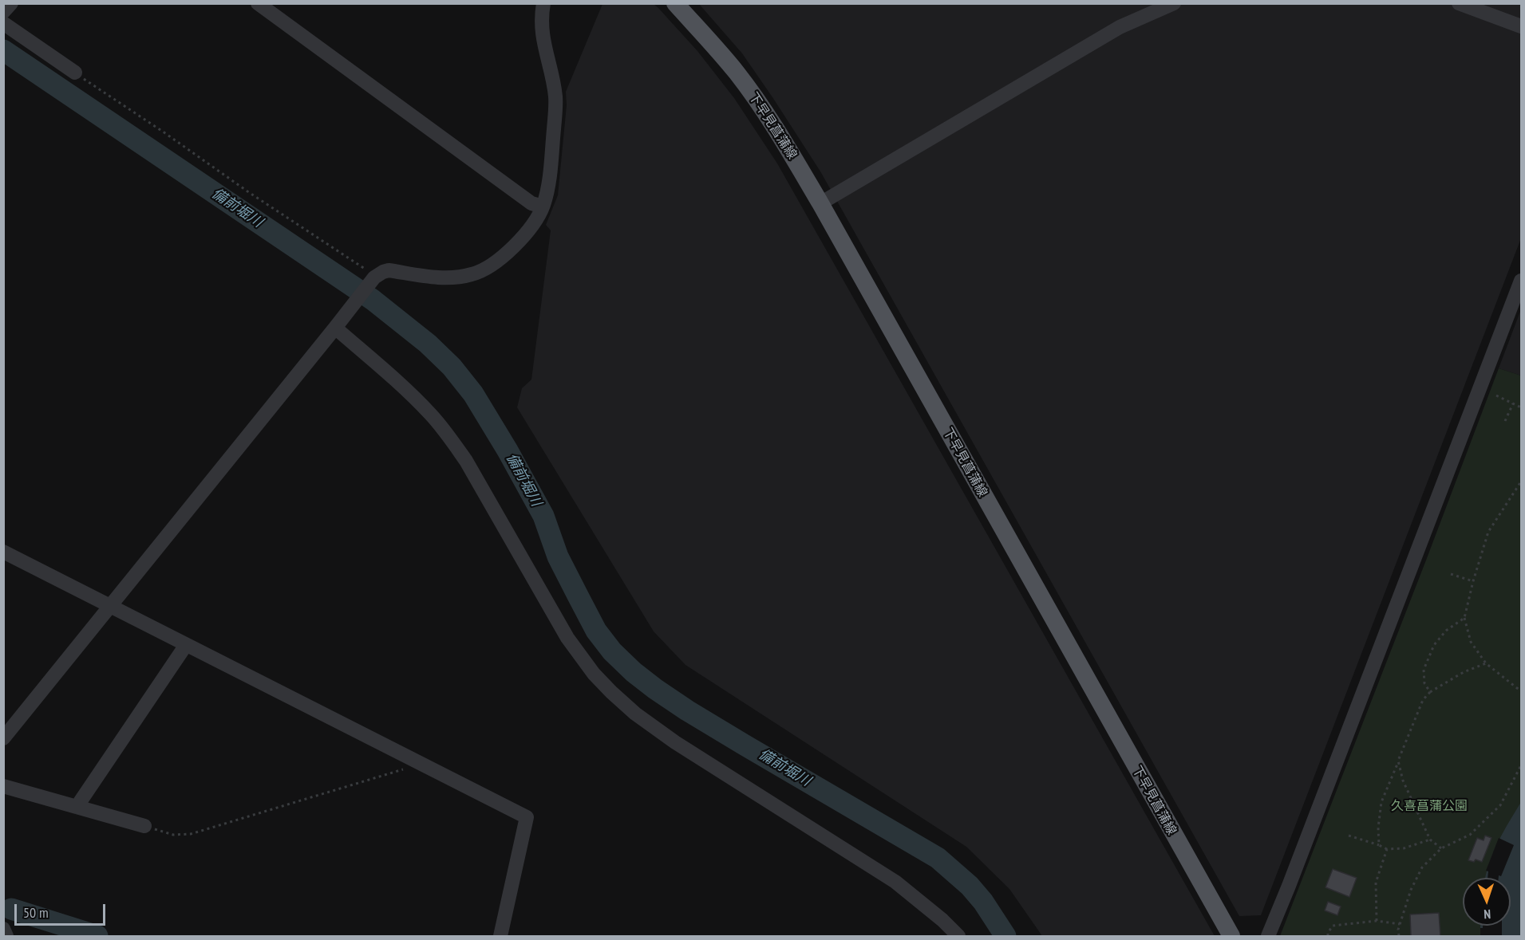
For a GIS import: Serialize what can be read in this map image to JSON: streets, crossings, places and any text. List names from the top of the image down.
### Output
{
  "streets": {
    "main road": ["下早見菖蒲線"]
  },
  "water": ["備前堀川"],
  "parks": ["久喜菖蒲公園"],
  "scale_bar": "50 m",
  "north": "bottom"
}
